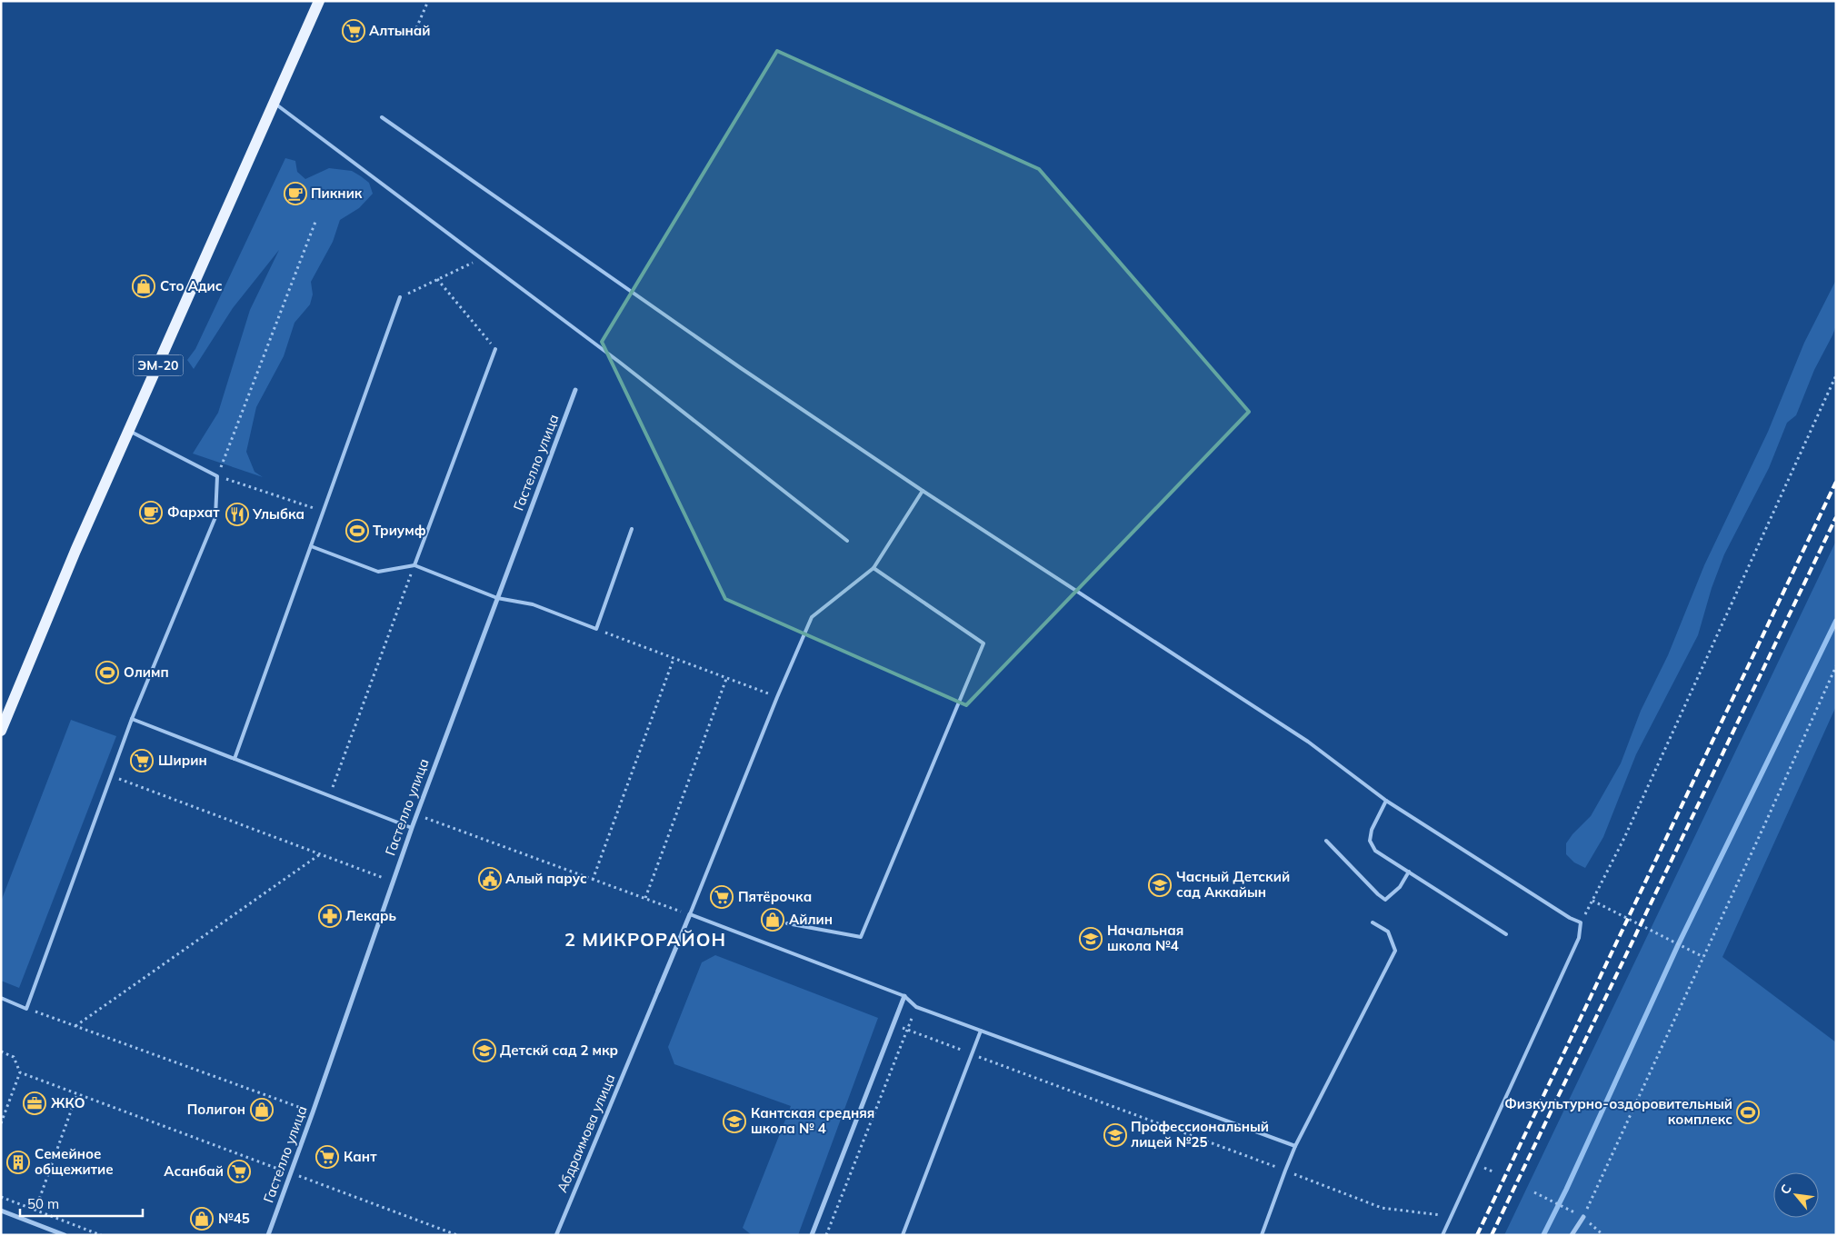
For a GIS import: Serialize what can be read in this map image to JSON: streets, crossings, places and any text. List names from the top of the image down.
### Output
{
  "streets": {
    "main road": ["ЭМ-20"],
    "street": ["Гастелло улица", "Абдраимова улица"]
  },
  "districts": ["2 МИКРОРАЙОН"],
  "places": {
    "supermarket": [
      "Алтынай",
      "Ширин",
      "Пятёрочка",
      "Кант",
      "Асанбай"
    ],
    "cafe": ["Пикник", "Фархат"],
    "shop": [
      "Сто Адис",
      "Айлин",
      "Полигон",
      "№45"
    ],
    "restaurant": ["Улыбка"],
    "sports": ["Триумф", "Олимп", "Физкультурно-оздоровительный комплекс"],
    "public building": ["Алый парус"],
    "school or university": [
      "Часный Детский сад Аккайын",
      "Начальная школа №4",
      "Детскй сад 2 мкр",
      "Кантская средняя школа № 4",
      "Профессиональный лицей №25"
    ],
    "pharmacy": ["Лекарь"],
    "office": ["ЖКО"],
    "building": ["Семейное общежитие"]
  },
  "scale_bar": "50 m",
  "north": "top left"
}
